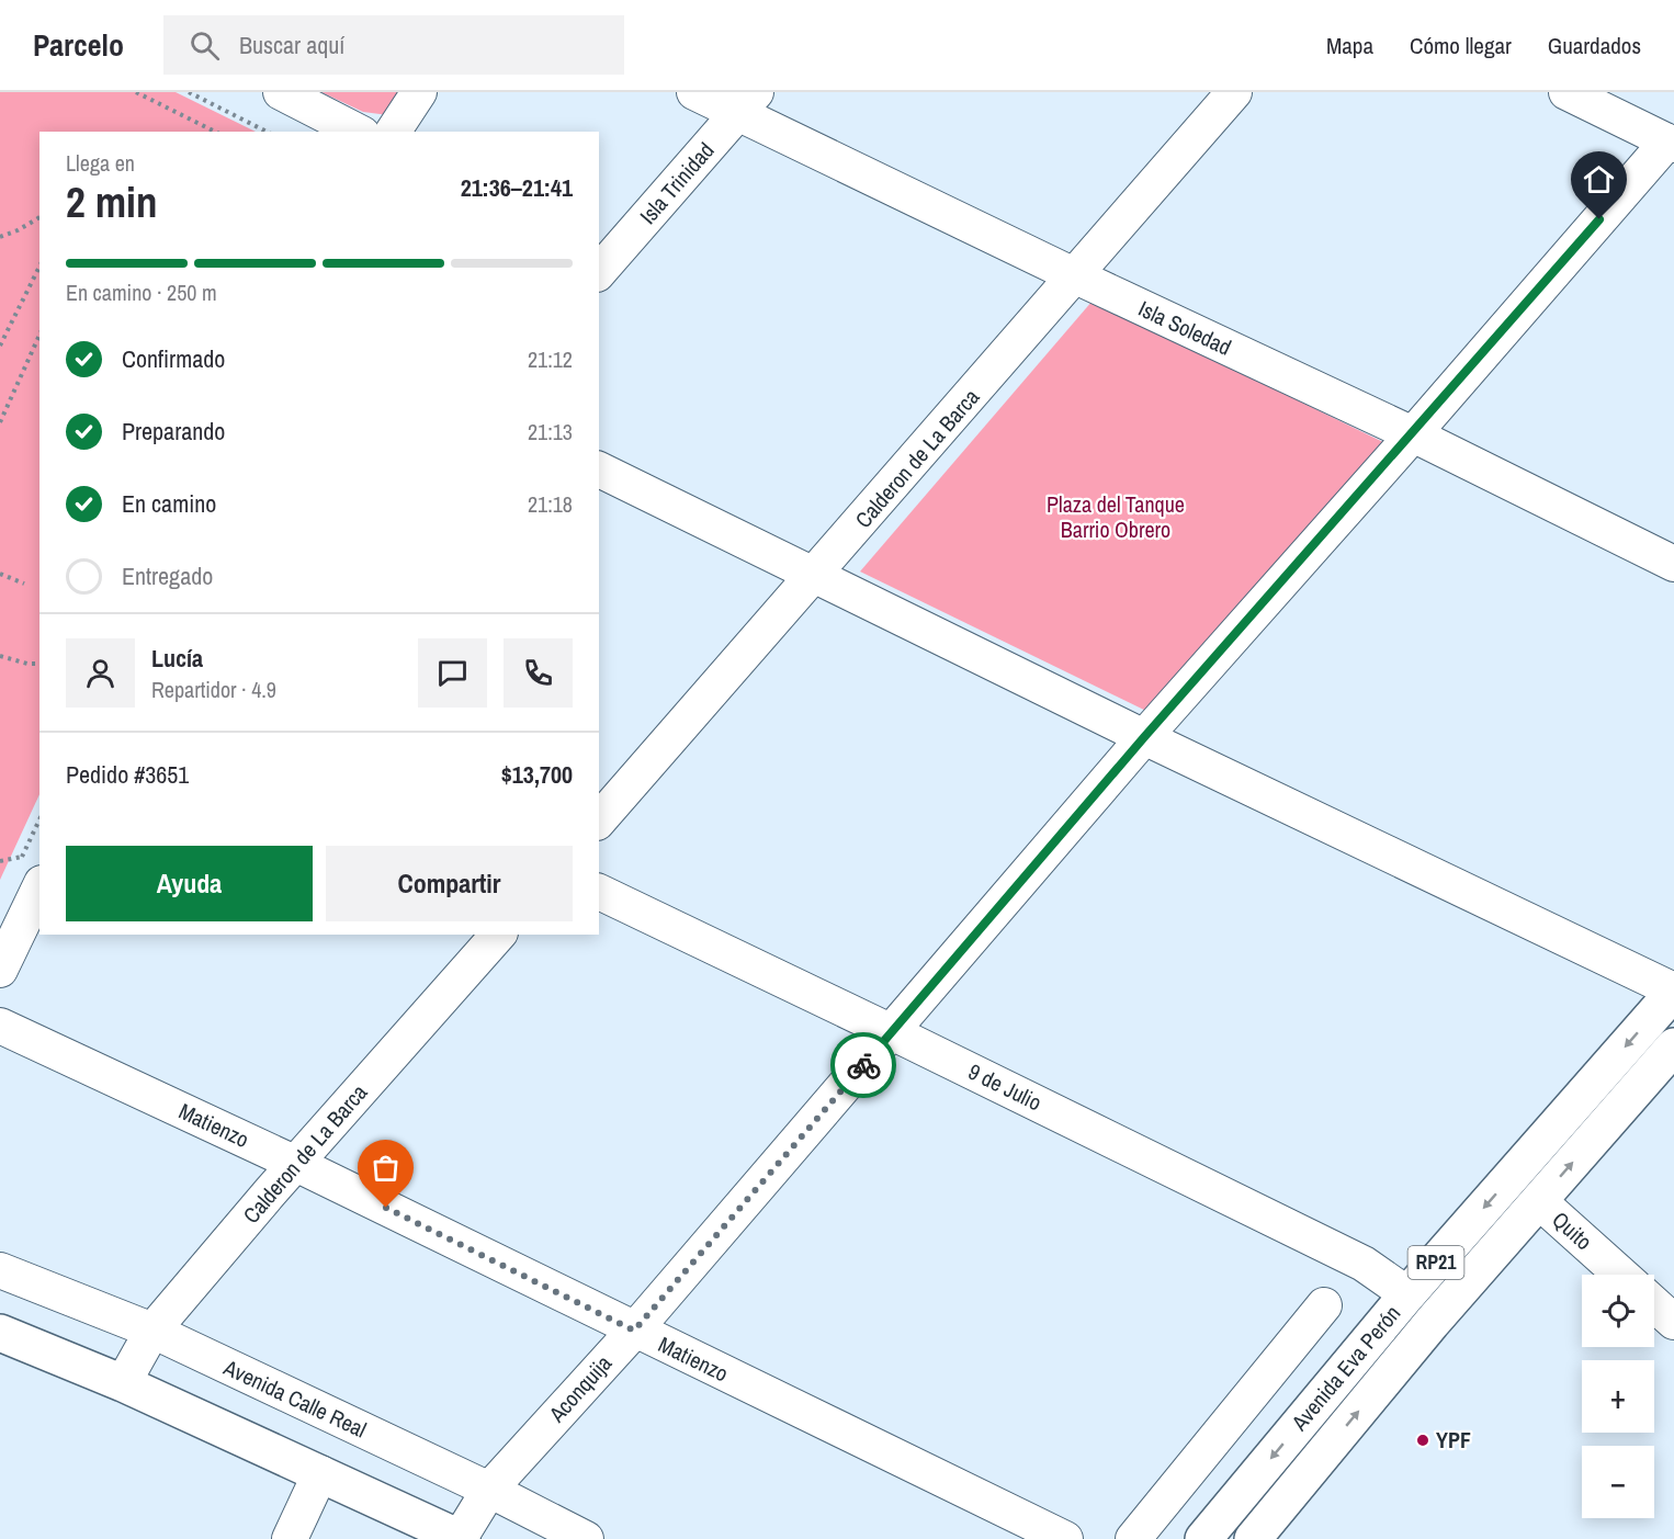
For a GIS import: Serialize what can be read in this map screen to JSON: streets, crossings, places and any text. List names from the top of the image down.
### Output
{
  "streets": {
    "main road": ["RP21", "Avenida Eva Perón"],
    "street": [
      "Isla Trinidad",
      "Isla Soledad",
      "Calderon de La Barca",
      "9 de Julio",
      "Matienzo",
      "Quito",
      "Aconquija",
      "Avenida Calle Real"
    ]
  },
  "crossings": [
    ["Isla Trinidad", "Isla Soledad"],
    ["Isla Soledad", "Calderon de La Barca"],
    ["Isla Soledad", "Aconquija"],
    ["Calderon de La Barca", "Matienzo"],
    ["Calderon de La Barca", "Avenida Calle Real"],
    ["9 de Julio", "Avenida Eva Perón"],
    ["9 de Julio", "Aconquija"],
    ["Matienzo", "Aconquija"],
    ["Quito", "Avenida Eva Perón"],
    ["Aconquija", "Avenida Calle Real"]
  ],
  "parks": ["Plaza del Tanque Barrio Obrero"],
  "places": ["YPF"],
  "page": {
    "header": "Parcelo",
    "search": "Buscar aquí",
    "nav": ["Mapa", "Cómo llegar", "Guardados"],
    "heading": ["2 min", "Llega en", "21:36–21:41"],
    "panel": [
      "Lucía",
      "Repartidor · 4.9",
      "Pedido #3651",
      "$13,700"
    ],
    "bar": "En camino · 250 m",
    "list": [
      ["Confirmado", "21:12"],
      ["Preparando", "21:13"],
      ["En camino", "21:18"],
      "Entregado"
    ],
    "buttons": ["Ayuda", "Compartir"],
    "map_buttons": ["+", "−"]
  }
}
